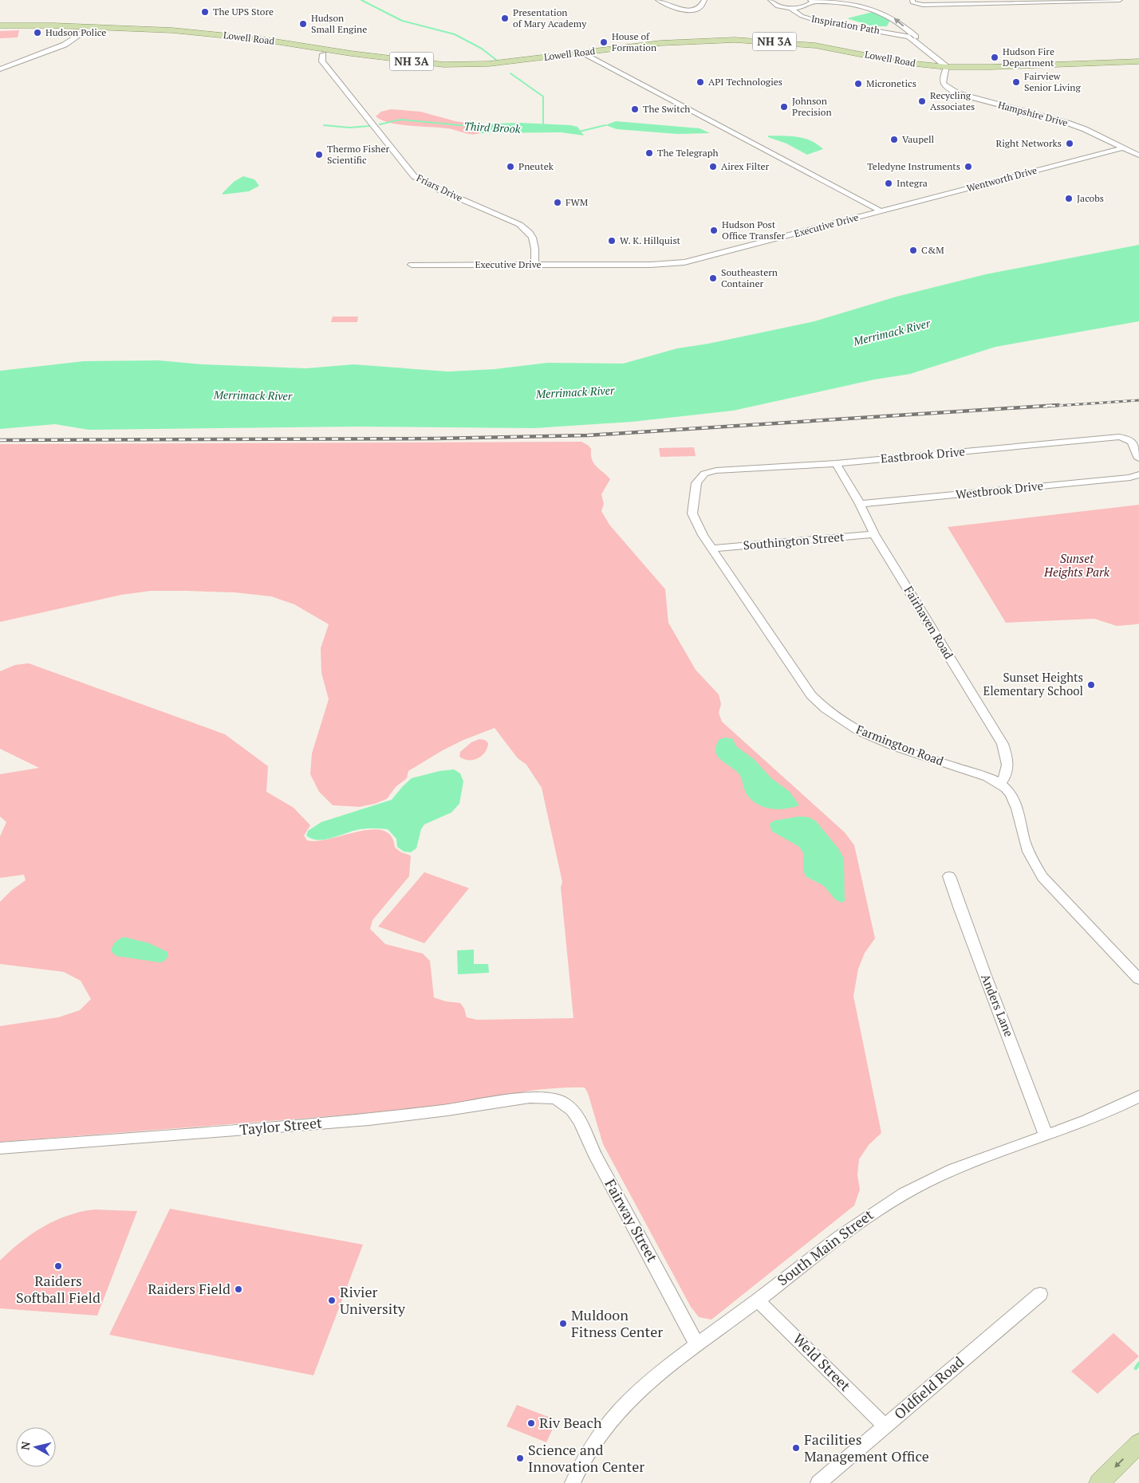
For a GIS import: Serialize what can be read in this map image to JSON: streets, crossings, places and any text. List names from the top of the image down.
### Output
{
  "streets": {
    "main road": ["Lowell Road", "NH 3A"],
    "street": [
      "Inspiration Path",
      "Hampshire Drive",
      "Wentworth Drive",
      "Friars Drive",
      "Executive Drive",
      "Eastbrook Drive",
      "Westbrook Drive",
      "Southington Street",
      "Fairhaven Road",
      "Farmington Road",
      "Anders Lane",
      "Taylor Street",
      "Fairway Street",
      "South Main Street",
      "Weld Street",
      "Oldfield Road"
    ]
  },
  "crossings": [
    ["Lowell Road", "Hampshire Drive"],
    ["Lowell Road", "Friars Drive"],
    ["Lowell Road", "Executive Drive"],
    ["Hampshire Drive", "Wentworth Drive"],
    ["Wentworth Drive", "Executive Drive"],
    ["Friars Drive", "Executive Drive"],
    ["Eastbrook Drive", "Fairhaven Road"],
    ["Eastbrook Drive", "Farmington Road"],
    ["Westbrook Drive", "Fairhaven Road"],
    ["Southington Street", "Fairhaven Road"],
    ["Southington Street", "Farmington Road"],
    ["Fairhaven Road", "Farmington Road"],
    ["Anders Lane", "South Main Street"],
    ["Taylor Street", "Fairway Street"],
    ["Fairway Street", "South Main Street"],
    ["South Main Street", "Weld Street"],
    ["Weld Street", "Oldfield Road"]
  ],
  "water": ["Third Brook", "Merrimack River"],
  "parks": ["Sunset Heights Park"],
  "places": [
    "The UPS Store",
    "Presentation of Mary Academy",
    "Hudson Small Engine",
    "Hudson Police",
    "House of Formation",
    "Hudson Fire Department",
    "API Technologies",
    "Fairview Senior Living",
    "Micronetics",
    "Recycling Associates",
    "Johnson Precision",
    "The Switch",
    "Vaupell",
    "Right Networks",
    "The Telegraph",
    "Thermo Fisher Scientific",
    "Pneutek",
    "Airex Filter",
    "Teledyne Instruments",
    "Integra",
    "Jacobs",
    "FWM",
    "Hudson Post Office Transfer",
    "W. K. Hillquist",
    "C&M",
    "Southeastern Container",
    "Sunset Heights Elementary School",
    "Raiders Softball Field",
    "Raiders Field",
    "Rivier University",
    "Muldoon Fitness Center",
    "Riv Beach",
    "Facilities Management Office",
    "Science and Innovation Center"
  ],
  "north": "left"
}
